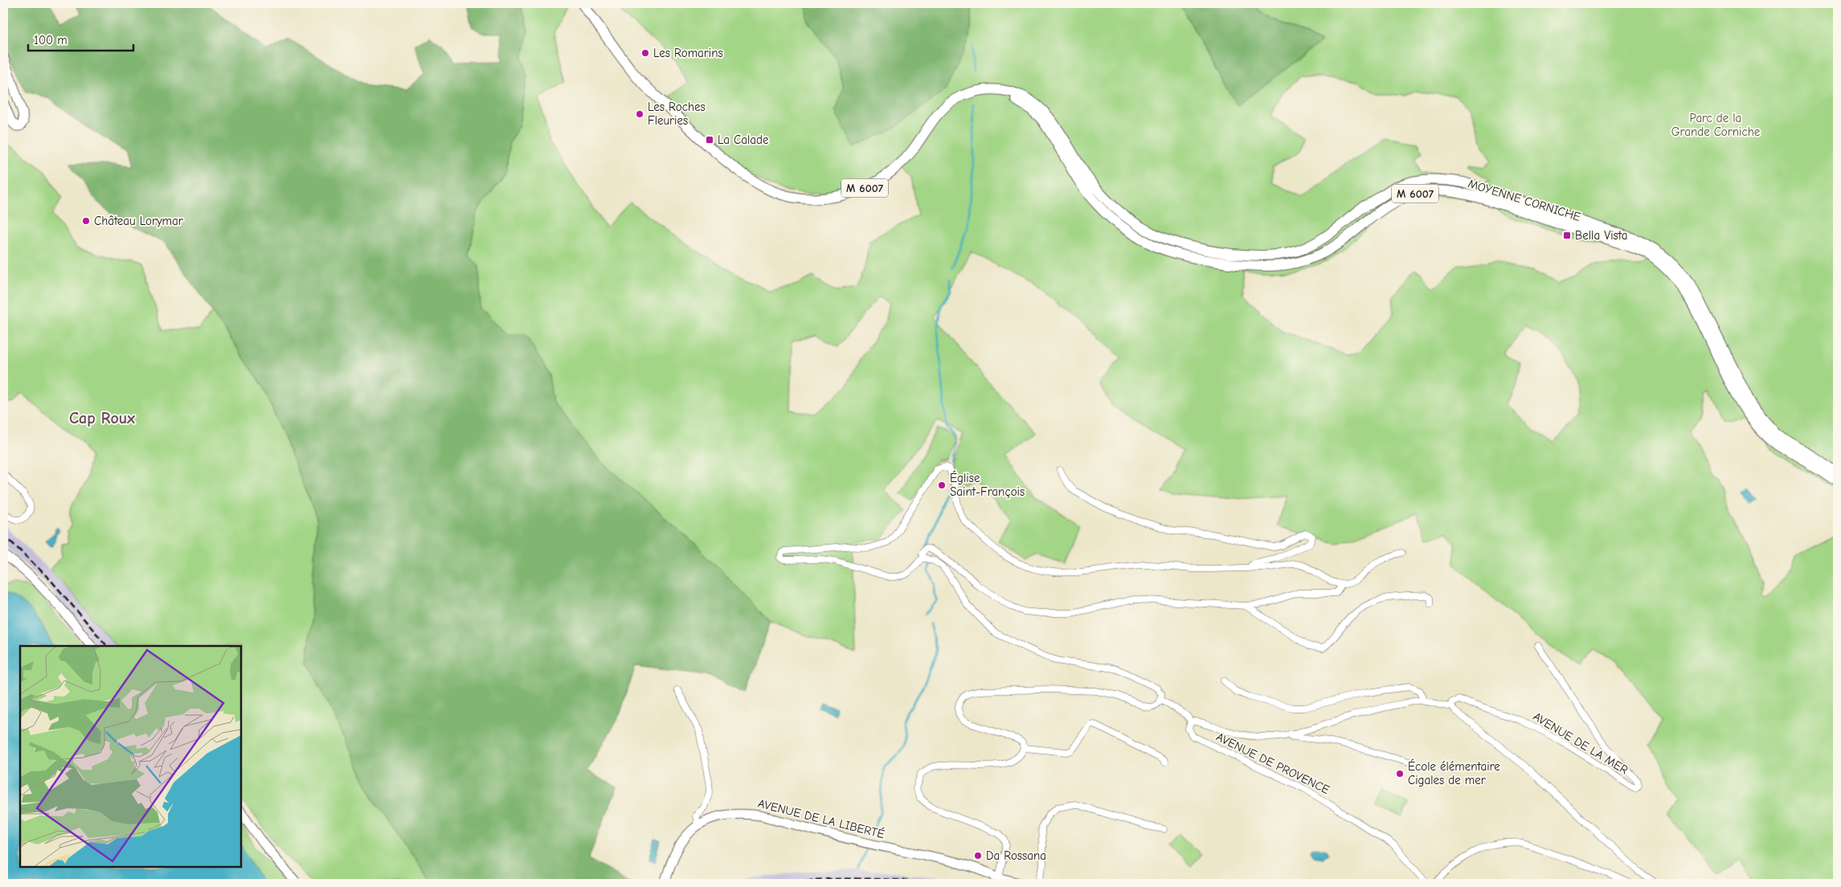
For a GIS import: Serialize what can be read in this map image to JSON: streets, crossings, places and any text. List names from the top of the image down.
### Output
{
  "streets": {
    "main road": ["M 6007", "MOYENNE CORNICHE", "AVENUE DE LA LIBERTÉ"],
    "street": ["AVENUE DE LA MER", "AVENUE DE PROVENCE"]
  },
  "districts": ["Cap Roux"],
  "parks": ["Parc de la Grande Corniche"],
  "places": {
    "other": [
      "Les Romarins",
      "Les Roches Fleuries",
      "Château Lorymar",
      "Église Saint-François",
      "École élémentaire Cigales de mer",
      "Da Rossana"
    ],
    "transit": ["La Calade", "Bella Vista"]
  },
  "scale_bar": "100 m"
}
